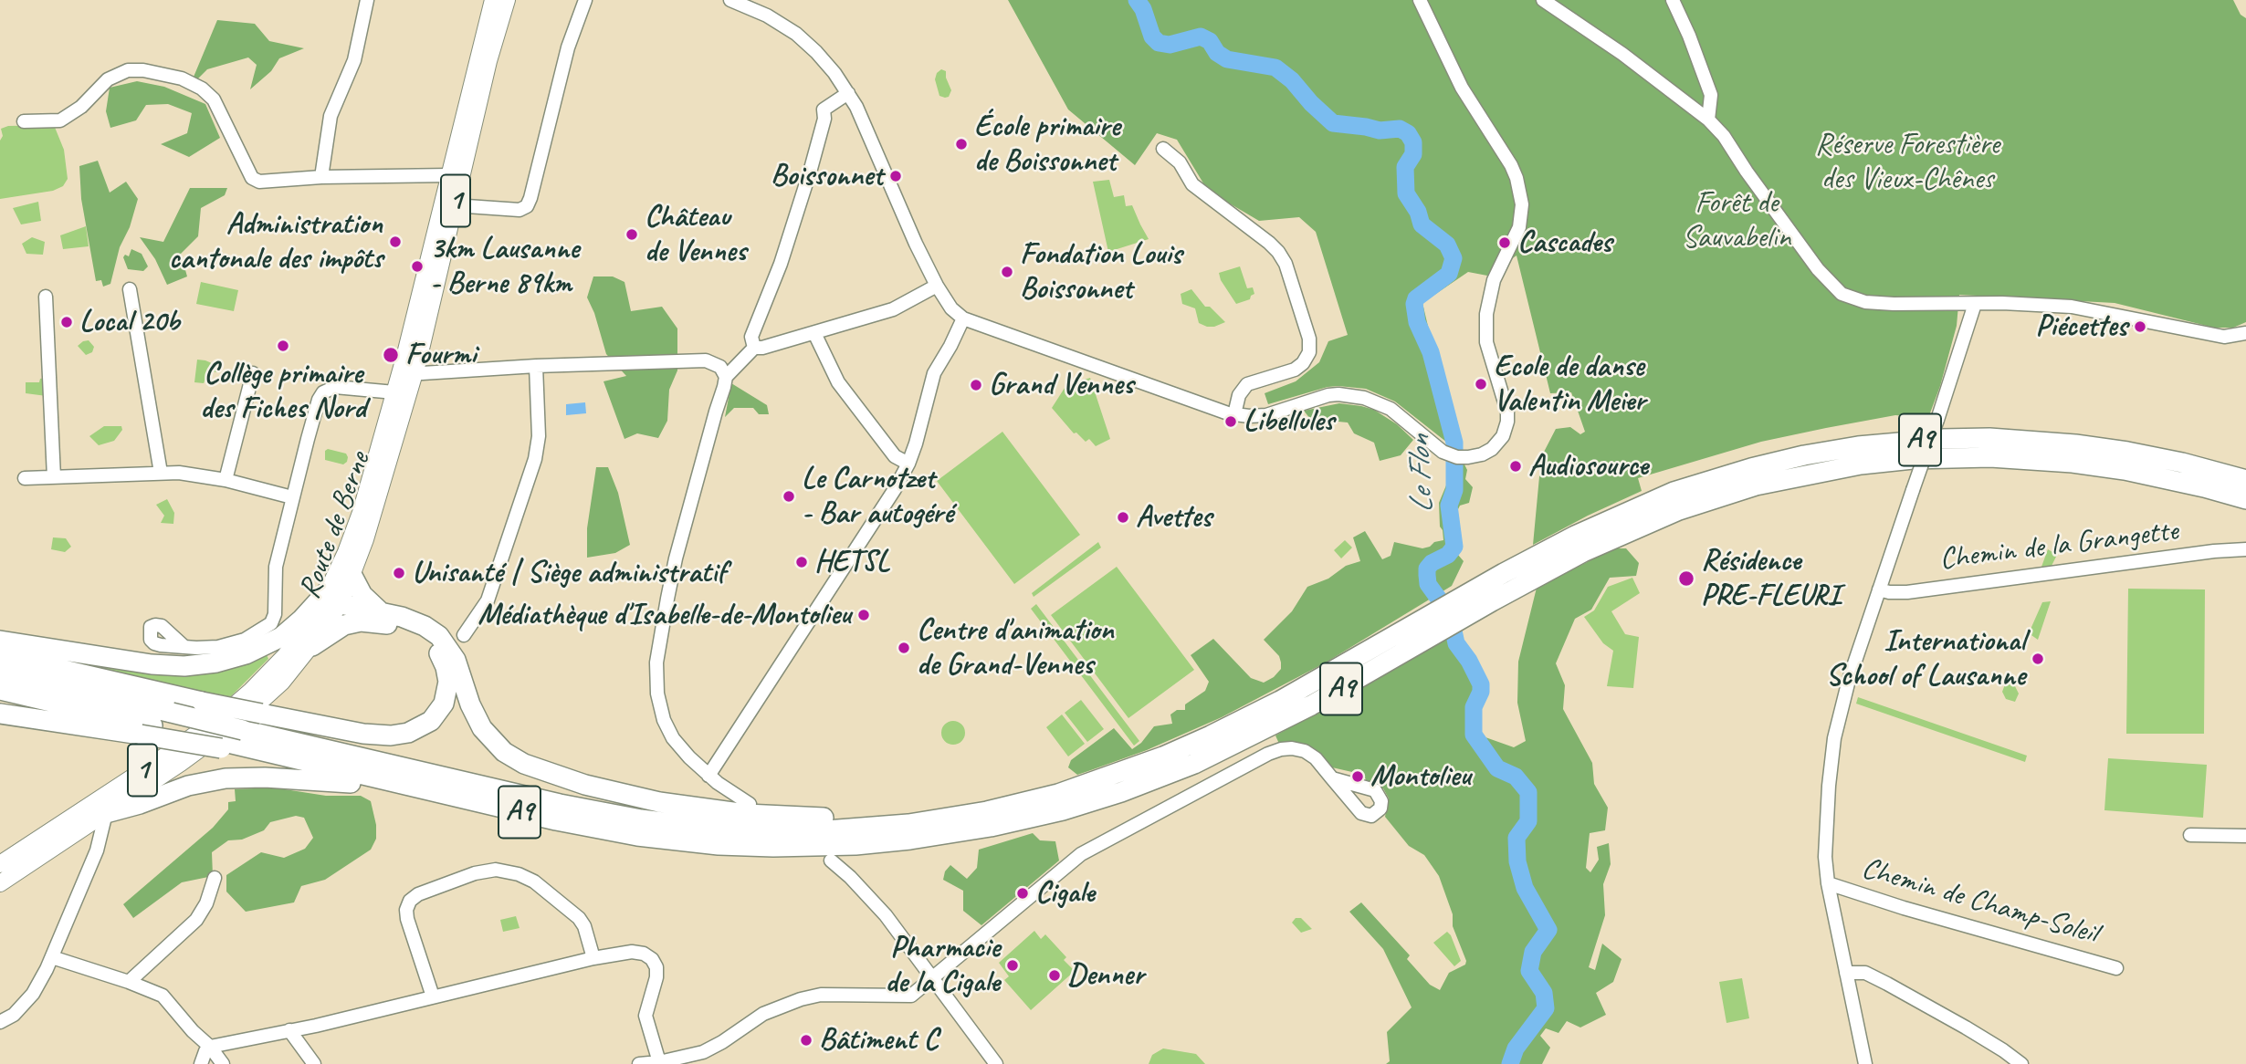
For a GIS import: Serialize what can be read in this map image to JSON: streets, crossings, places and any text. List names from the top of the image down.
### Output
{
  "streets": {
    "highway": ["A9"],
    "main road": ["1", "Route de Berne"],
    "street": ["Chemin de la Grangette", "Chemin de Champ-Soleil"]
  },
  "water": ["Le Flon"],
  "parks": ["Réserve Forestière des Vieux-Chênes", "Forêt de Sauvabelin"],
  "places": [
    "École primaire de Boissonnet",
    "Boissonnet",
    "Château de Vennes",
    "Administration cantonale des impôts",
    "Cascades",
    "3km Lausanne - Berne 89km",
    "Fondation Louis Boissonnet",
    "Local 20b",
    "Piécettes",
    "Collège primaire des Fiches Nord",
    "Fourmi",
    "Ecole de danse Valentin Meier",
    "Grand Vennes",
    "Libellules",
    "Audiosource",
    "Le Carnotzet - Bar autogéré",
    "Avettes",
    "HETSL",
    "Unisanté | Siège administratif",
    "Résidence PRE-FLEURI",
    "Médiathèque d'Isabelle-de-Montolieu",
    "Centre d'animation de Grand-Vennes",
    "International School of Lausanne",
    "Montolieu",
    "Cigale",
    "Pharmacie de la Cigale",
    "Denner",
    "Bâtiment C"
  ]
}
